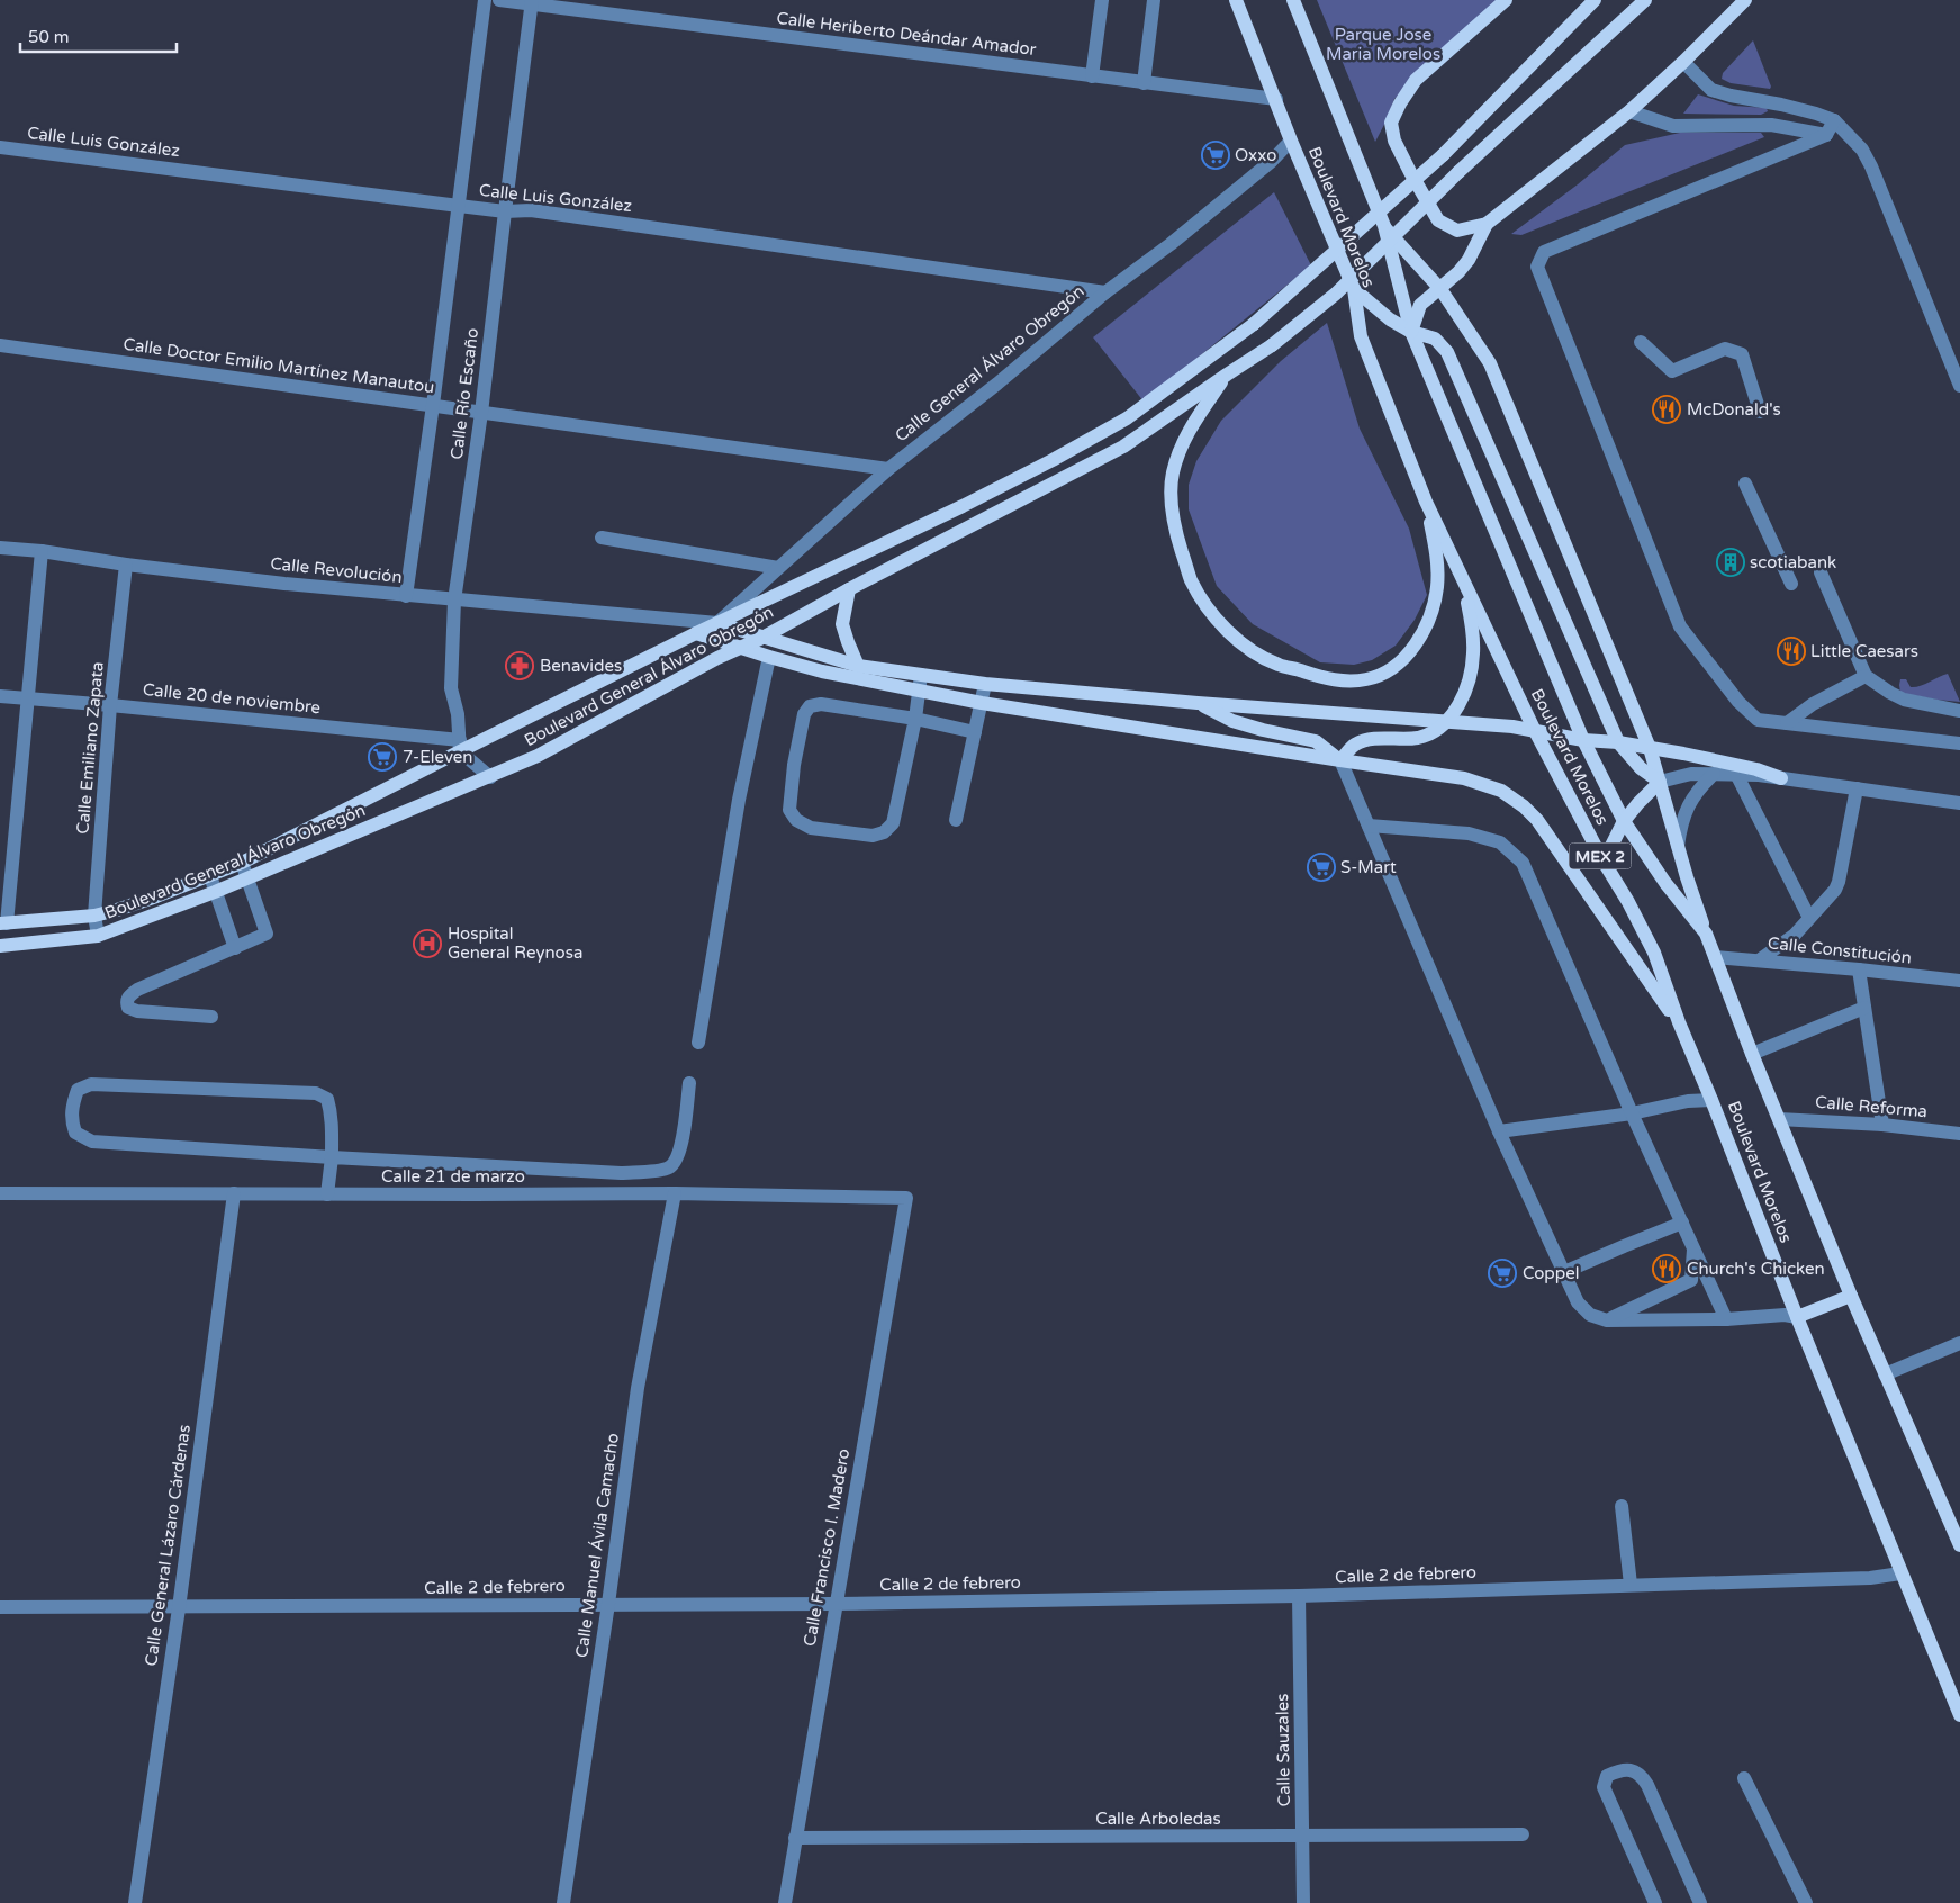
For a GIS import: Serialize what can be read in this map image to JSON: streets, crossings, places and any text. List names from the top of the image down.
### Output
{
  "streets": {
    "main road": ["Boulevard Morelos", "Boulevard General Álvaro Obregón", "MEX 2"],
    "street": [
      "Calle Heriberto Deándar Amador",
      "Calle Luis González",
      "Calle General Álvaro Obregón",
      "Calle Doctor Emilio Martínez Manautou",
      "Calle Río Escaño",
      "Calle Revolución",
      "Calle 20 de noviembre",
      "Calle Emiliano Zapata",
      "Calle Constitución",
      "Calle Reforma",
      "Calle 21 de marzo",
      "Calle General Lázaro Cárdenas",
      "Calle Manuel Ávila Camacho",
      "Calle Francisco I. Madero",
      "Calle 2 de febrero",
      "Calle Sauzales",
      "Calle Arboledas"
    ]
  },
  "crossings": [
    ["Calle Heriberto Deándar Amador", "Boulevard Morelos"],
    ["Calle Heriberto Deándar Amador", "Calle Río Escaño"],
    ["Calle Luis González", "Calle General Álvaro Obregón"],
    ["Calle Luis González", "Calle Río Escaño"],
    ["Boulevard Morelos", "Calle General Álvaro Obregón"],
    ["Boulevard Morelos", "Calle Constitución"],
    ["Boulevard Morelos", "Calle Reforma"],
    ["Boulevard Morelos", "Calle 2 de febrero"],
    ["Calle General Álvaro Obregón", "Calle Doctor Emilio Martínez Manautou"],
    ["Calle General Álvaro Obregón", "Calle Revolución"],
    ["Calle General Álvaro Obregón", "Boulevard General Álvaro Obregón"],
    ["Calle Doctor Emilio Martínez Manautou", "Calle Río Escaño"],
    ["Calle Río Escaño", "Calle Revolución"],
    ["Calle Río Escaño", "Boulevard General Álvaro Obregón"],
    ["Calle Río Escaño", "Calle 20 de noviembre"],
    ["Calle Revolución", "Boulevard General Álvaro Obregón"],
    ["Calle Revolución", "Calle Emiliano Zapata"],
    ["Boulevard General Álvaro Obregón", "Calle 20 de noviembre"],
    ["Boulevard General Álvaro Obregón", "Calle Emiliano Zapata"],
    ["Calle 20 de noviembre", "Calle Emiliano Zapata"],
    ["Calle 21 de marzo", "Calle General Lázaro Cárdenas"],
    ["Calle 21 de marzo", "Calle Manuel Ávila Camacho"],
    ["Calle 21 de marzo", "Calle Francisco I. Madero"],
    ["Calle General Lázaro Cárdenas", "Calle 2 de febrero"],
    ["Calle Manuel Ávila Camacho", "Calle 2 de febrero"],
    ["Calle Francisco I. Madero", "Calle 2 de febrero"],
    ["Calle Francisco I. Madero", "Calle Arboledas"],
    ["Calle 2 de febrero", "Calle Sauzales"],
    ["Calle Sauzales", "Calle Arboledas"]
  ],
  "parks": ["Parque Jose Maria Morelos"],
  "places": {
    "supermarket": [
      "Oxxo",
      "7-Eleven",
      "S-Mart",
      "Coppel"
    ],
    "restaurant": ["McDonald's", "Little Caesars", "Church's Chicken"],
    "building": ["scotiabank"],
    "pharmacy": ["Benavides"],
    "hospital": ["Hospital General Reynosa"]
  },
  "scale_bar": "50 m"
}
